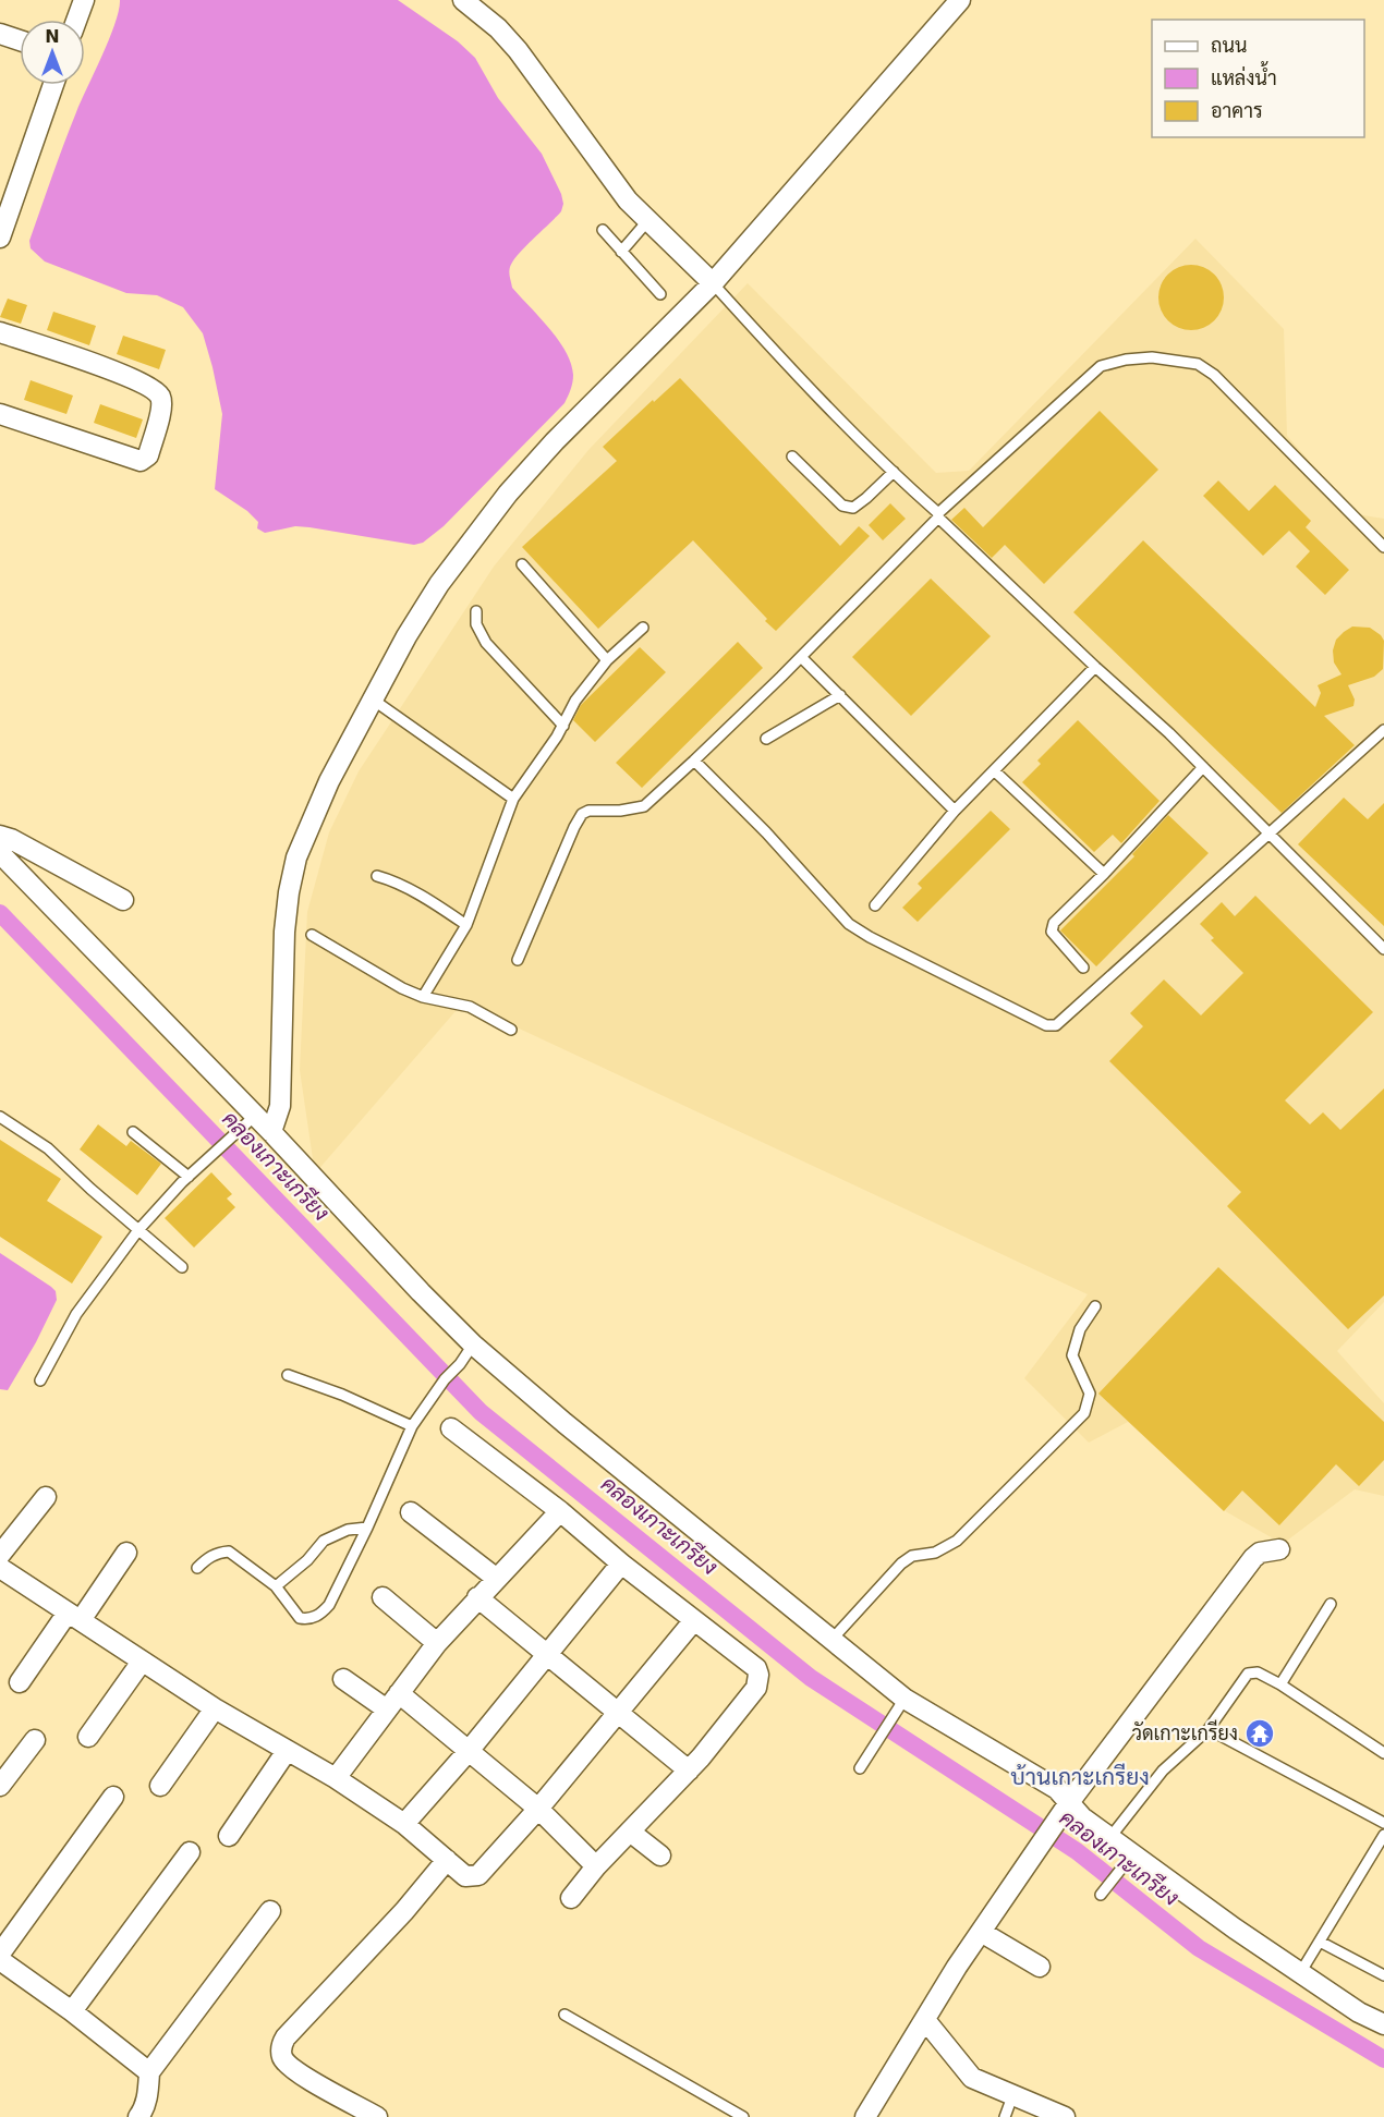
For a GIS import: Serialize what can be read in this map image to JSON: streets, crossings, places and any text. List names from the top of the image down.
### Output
{
  "districts": ["บ้านเกาะเกรียง"],
  "water": ["คลองเกาะเกรียง"],
  "places": {
    "temple": ["วัดเกาะเกรียง"]
  },
  "legend": ["ถนน", "แหล่งน้ำ", "อาคาร"],
  "north": "top"
}
